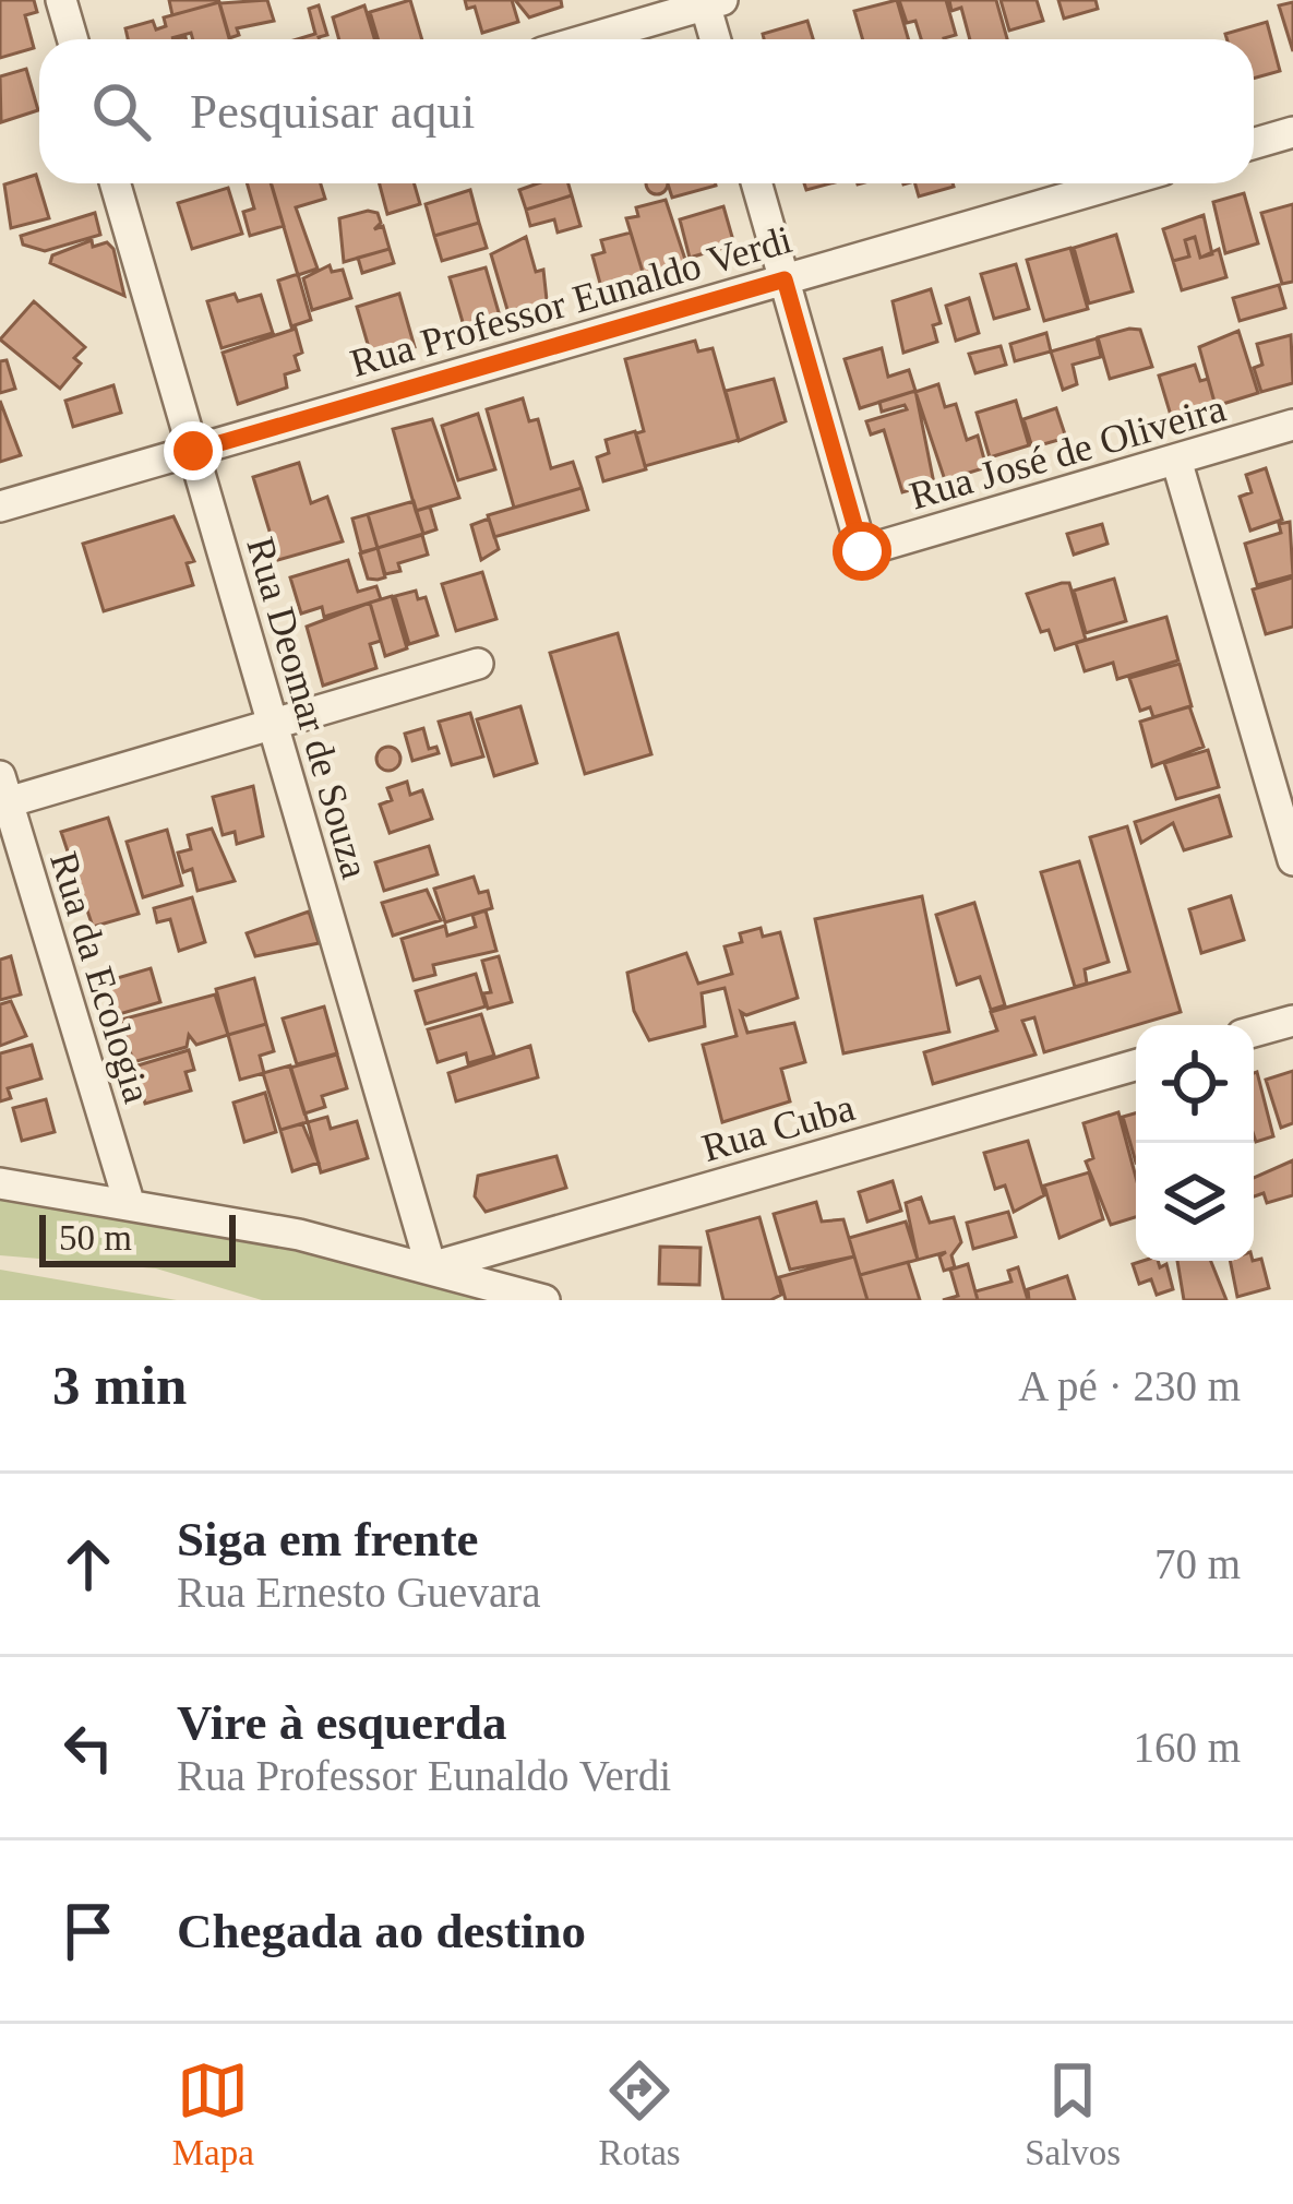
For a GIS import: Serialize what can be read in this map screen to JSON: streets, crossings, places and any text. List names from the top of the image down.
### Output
{
  "streets": {
    "street": [
      "Rua Professor Eunaldo Verdi",
      "Rua José de Oliveira",
      "Rua Deomar de Souza",
      "Rua da Ecologia",
      "Rua Cuba"
    ]
  },
  "crossings": [
    ["Rua Professor Eunaldo Verdi", "Rua José de Oliveira"],
    ["Rua Professor Eunaldo Verdi", "Rua Deomar de Souza"],
    ["Rua Deomar de Souza", "Rua Cuba"]
  ],
  "scale_bar": "50 m",
  "page": {
    "search": "Pesquisar aqui",
    "scale": "50 m",
    "heading": ["3 min", "A pé · 230 m"],
    "list": [
      ["Siga em frente", "Rua Ernesto Guevara", "70 m"],
      ["Vire à esquerda", "Rua Professor Eunaldo Verdi", "160 m"],
      "Chegada ao destino"
    ],
    "nav": ["Mapa", "Rotas", "Salvos"]
  }
}
